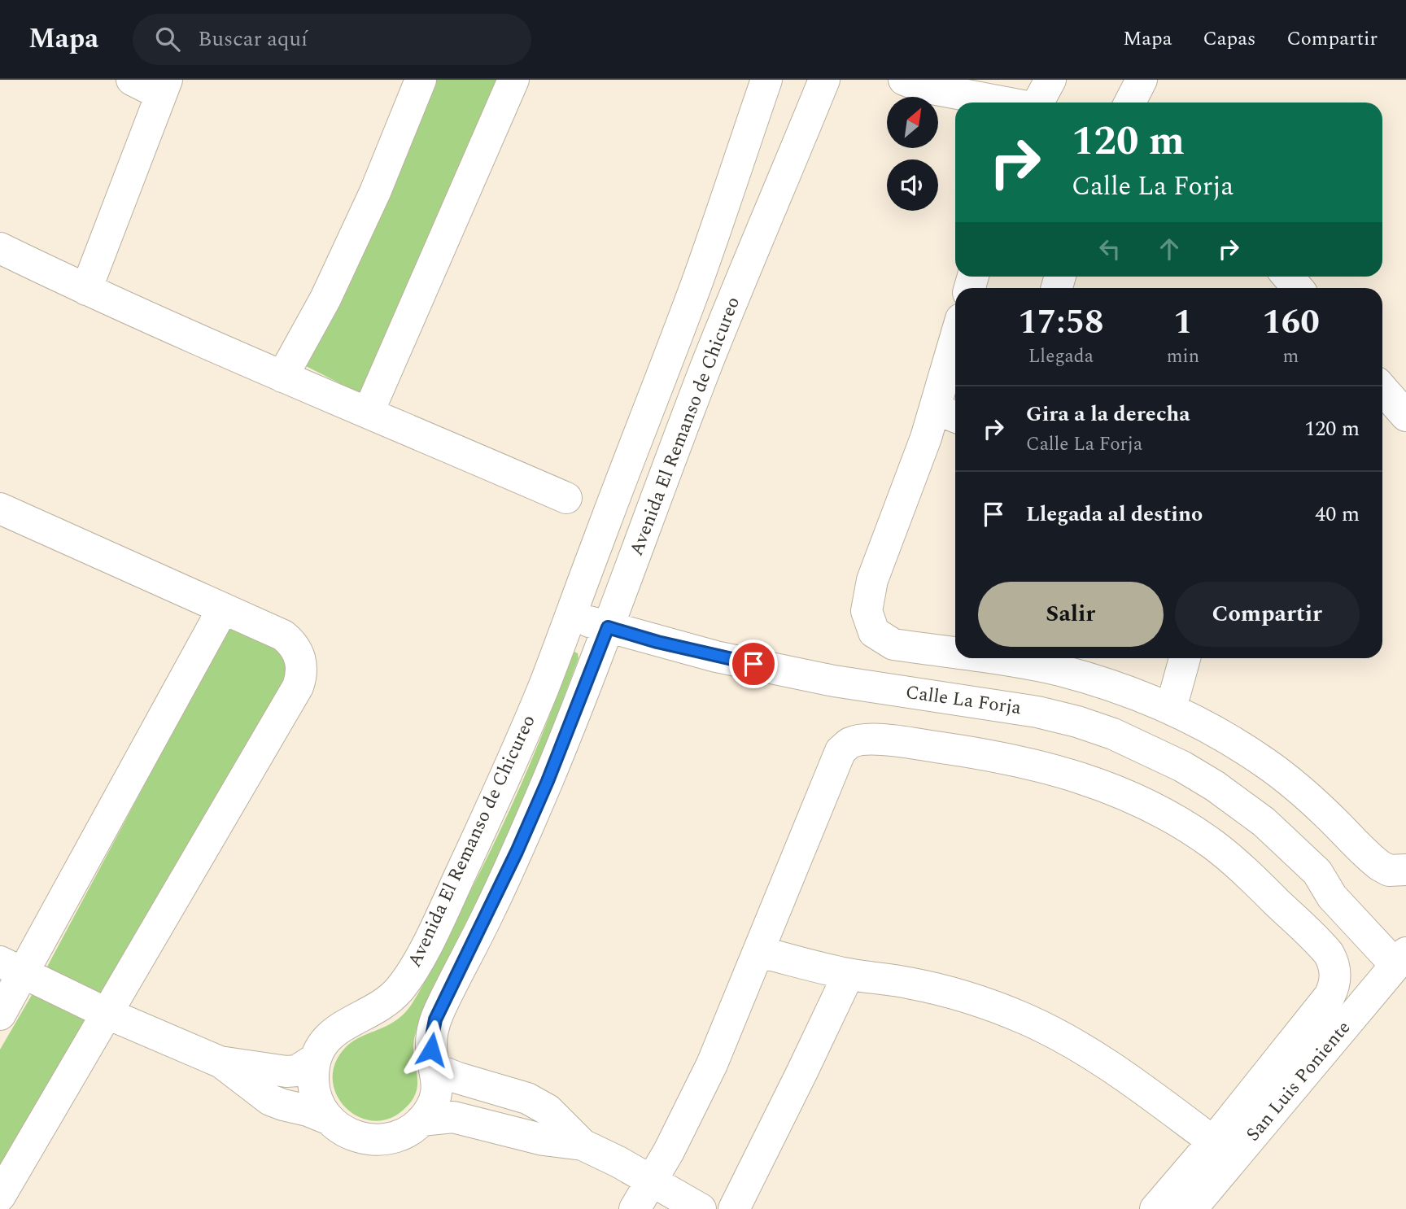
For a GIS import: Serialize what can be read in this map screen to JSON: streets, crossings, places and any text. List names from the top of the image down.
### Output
{
  "streets": {
    "street": ["Avenida El Remanso de Chicureo", "Calle La Forja", "San Luis Poniente"]
  },
  "crossings": [
    ["Avenida El Remanso de Chicureo", "Calle La Forja"],
    ["Calle La Forja", "San Luis Poniente"]
  ],
  "north": "top right",
  "page": {
    "header": "Mapa",
    "search": "Buscar aquí",
    "nav": ["Mapa", "Capas", "Compartir"],
    "turn": ["120 m", "Calle La Forja"],
    "eta": [
      "17:58",
      "Llegada",
      "1",
      "min",
      "160",
      "m"
    ],
    "list": [
      {
        "name": "Gira a la derecha",
        "note": "Calle La Forja",
        "value": "120 m"
      },
      {
        "name": "Llegada al destino",
        "value": "40 m"
      }
    ],
    "buttons": ["Salir", "Compartir"]
  }
}
